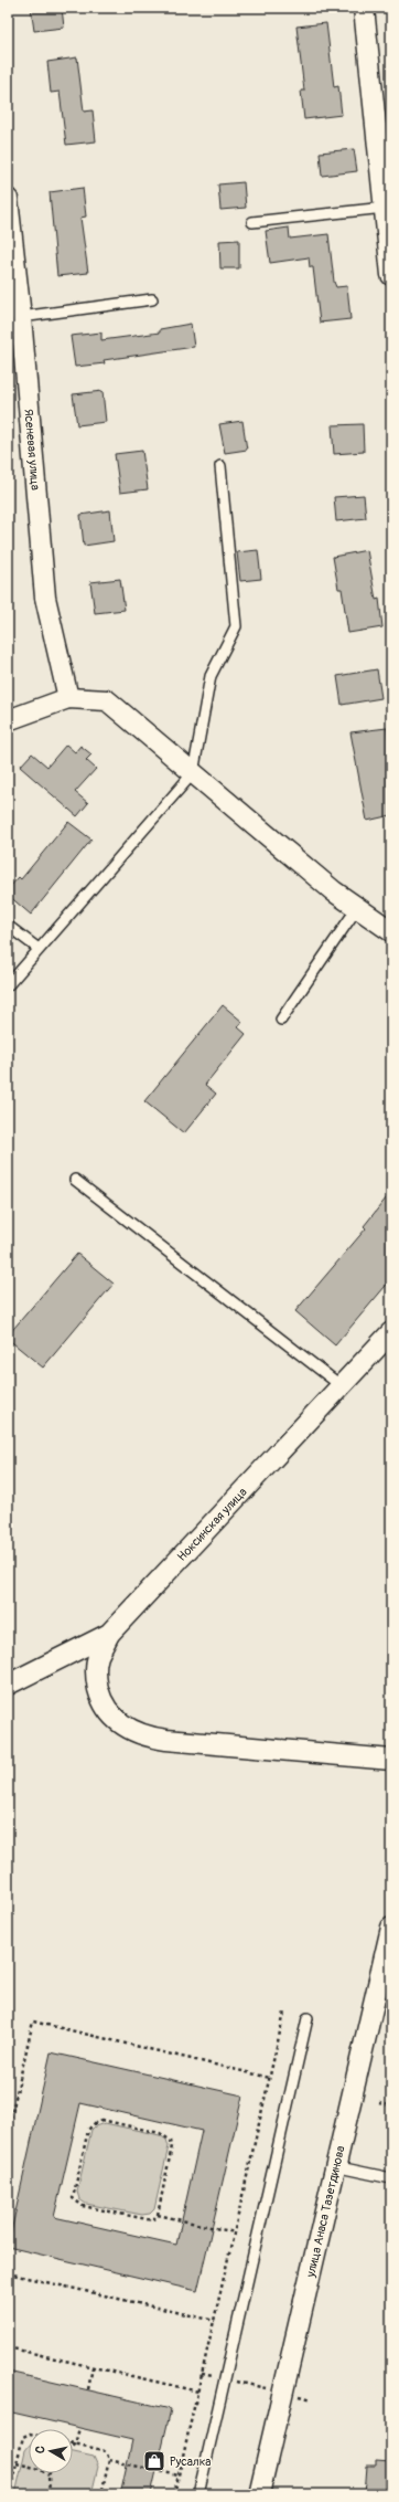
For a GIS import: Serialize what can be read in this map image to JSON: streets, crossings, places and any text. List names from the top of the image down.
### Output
{
  "streets": {
    "street": ["Ясеневая улица", "Ноксинская улица", "улица Анаса Тазетдинова"]
  },
  "places": {
    "shop": ["Русалка"]
  },
  "north": "left"
}
